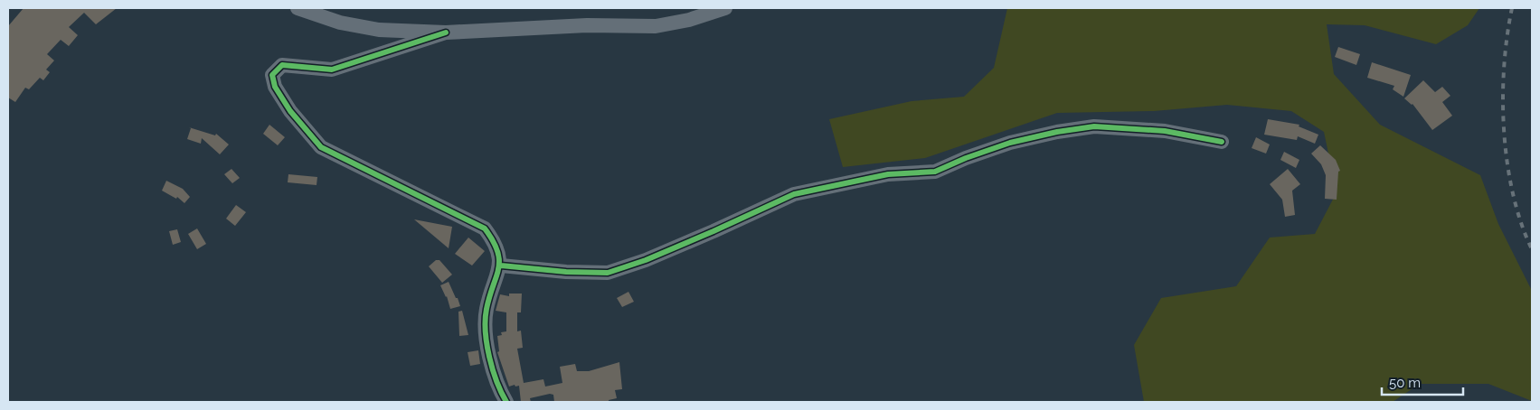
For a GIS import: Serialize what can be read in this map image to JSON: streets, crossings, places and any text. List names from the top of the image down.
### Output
{
  "scale_bar": "50 m"
}
